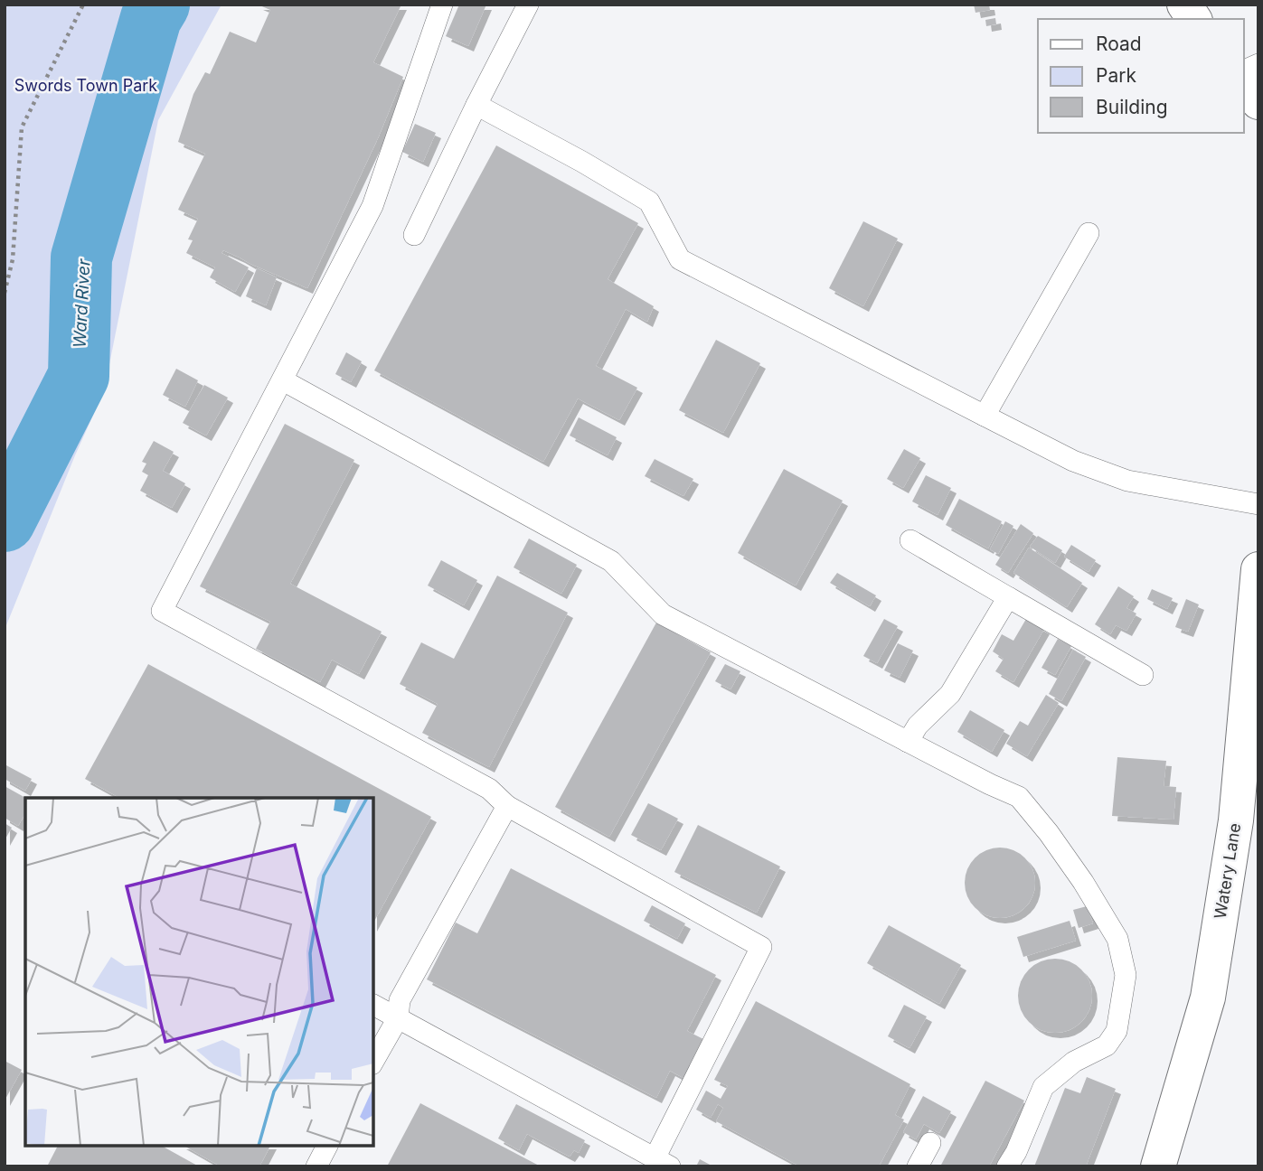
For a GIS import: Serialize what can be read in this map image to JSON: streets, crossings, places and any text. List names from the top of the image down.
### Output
{
  "streets": {
    "main road": ["Watery Lane"]
  },
  "water": ["Ward River"],
  "parks": ["Swords Town Park"],
  "legend": ["Road", "Park", "Building"]
}
